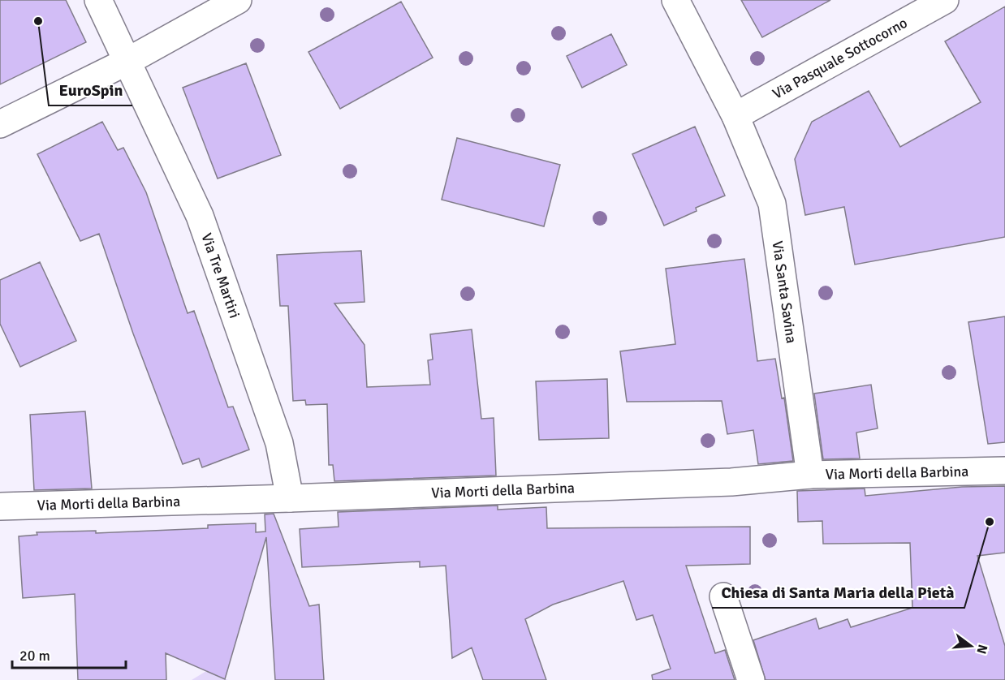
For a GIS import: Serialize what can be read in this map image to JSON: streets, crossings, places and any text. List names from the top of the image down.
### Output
{
  "streets": {
    "street": [
      "Via Pasquale Sottocorno",
      "Via Tre Martiri",
      "Via Santa Savina",
      "Via Morti della Barbina"
    ]
  },
  "crossings": [
    ["Via Pasquale Sottocorno", "Via Santa Savina"],
    ["Via Tre Martiri", "Via Morti della Barbina"],
    ["Via Santa Savina", "Via Morti della Barbina"]
  ],
  "places": ["EuroSpin", "Chiesa di Santa Maria della Pietà"],
  "scale_bar": "20 m",
  "north": "right"
}
